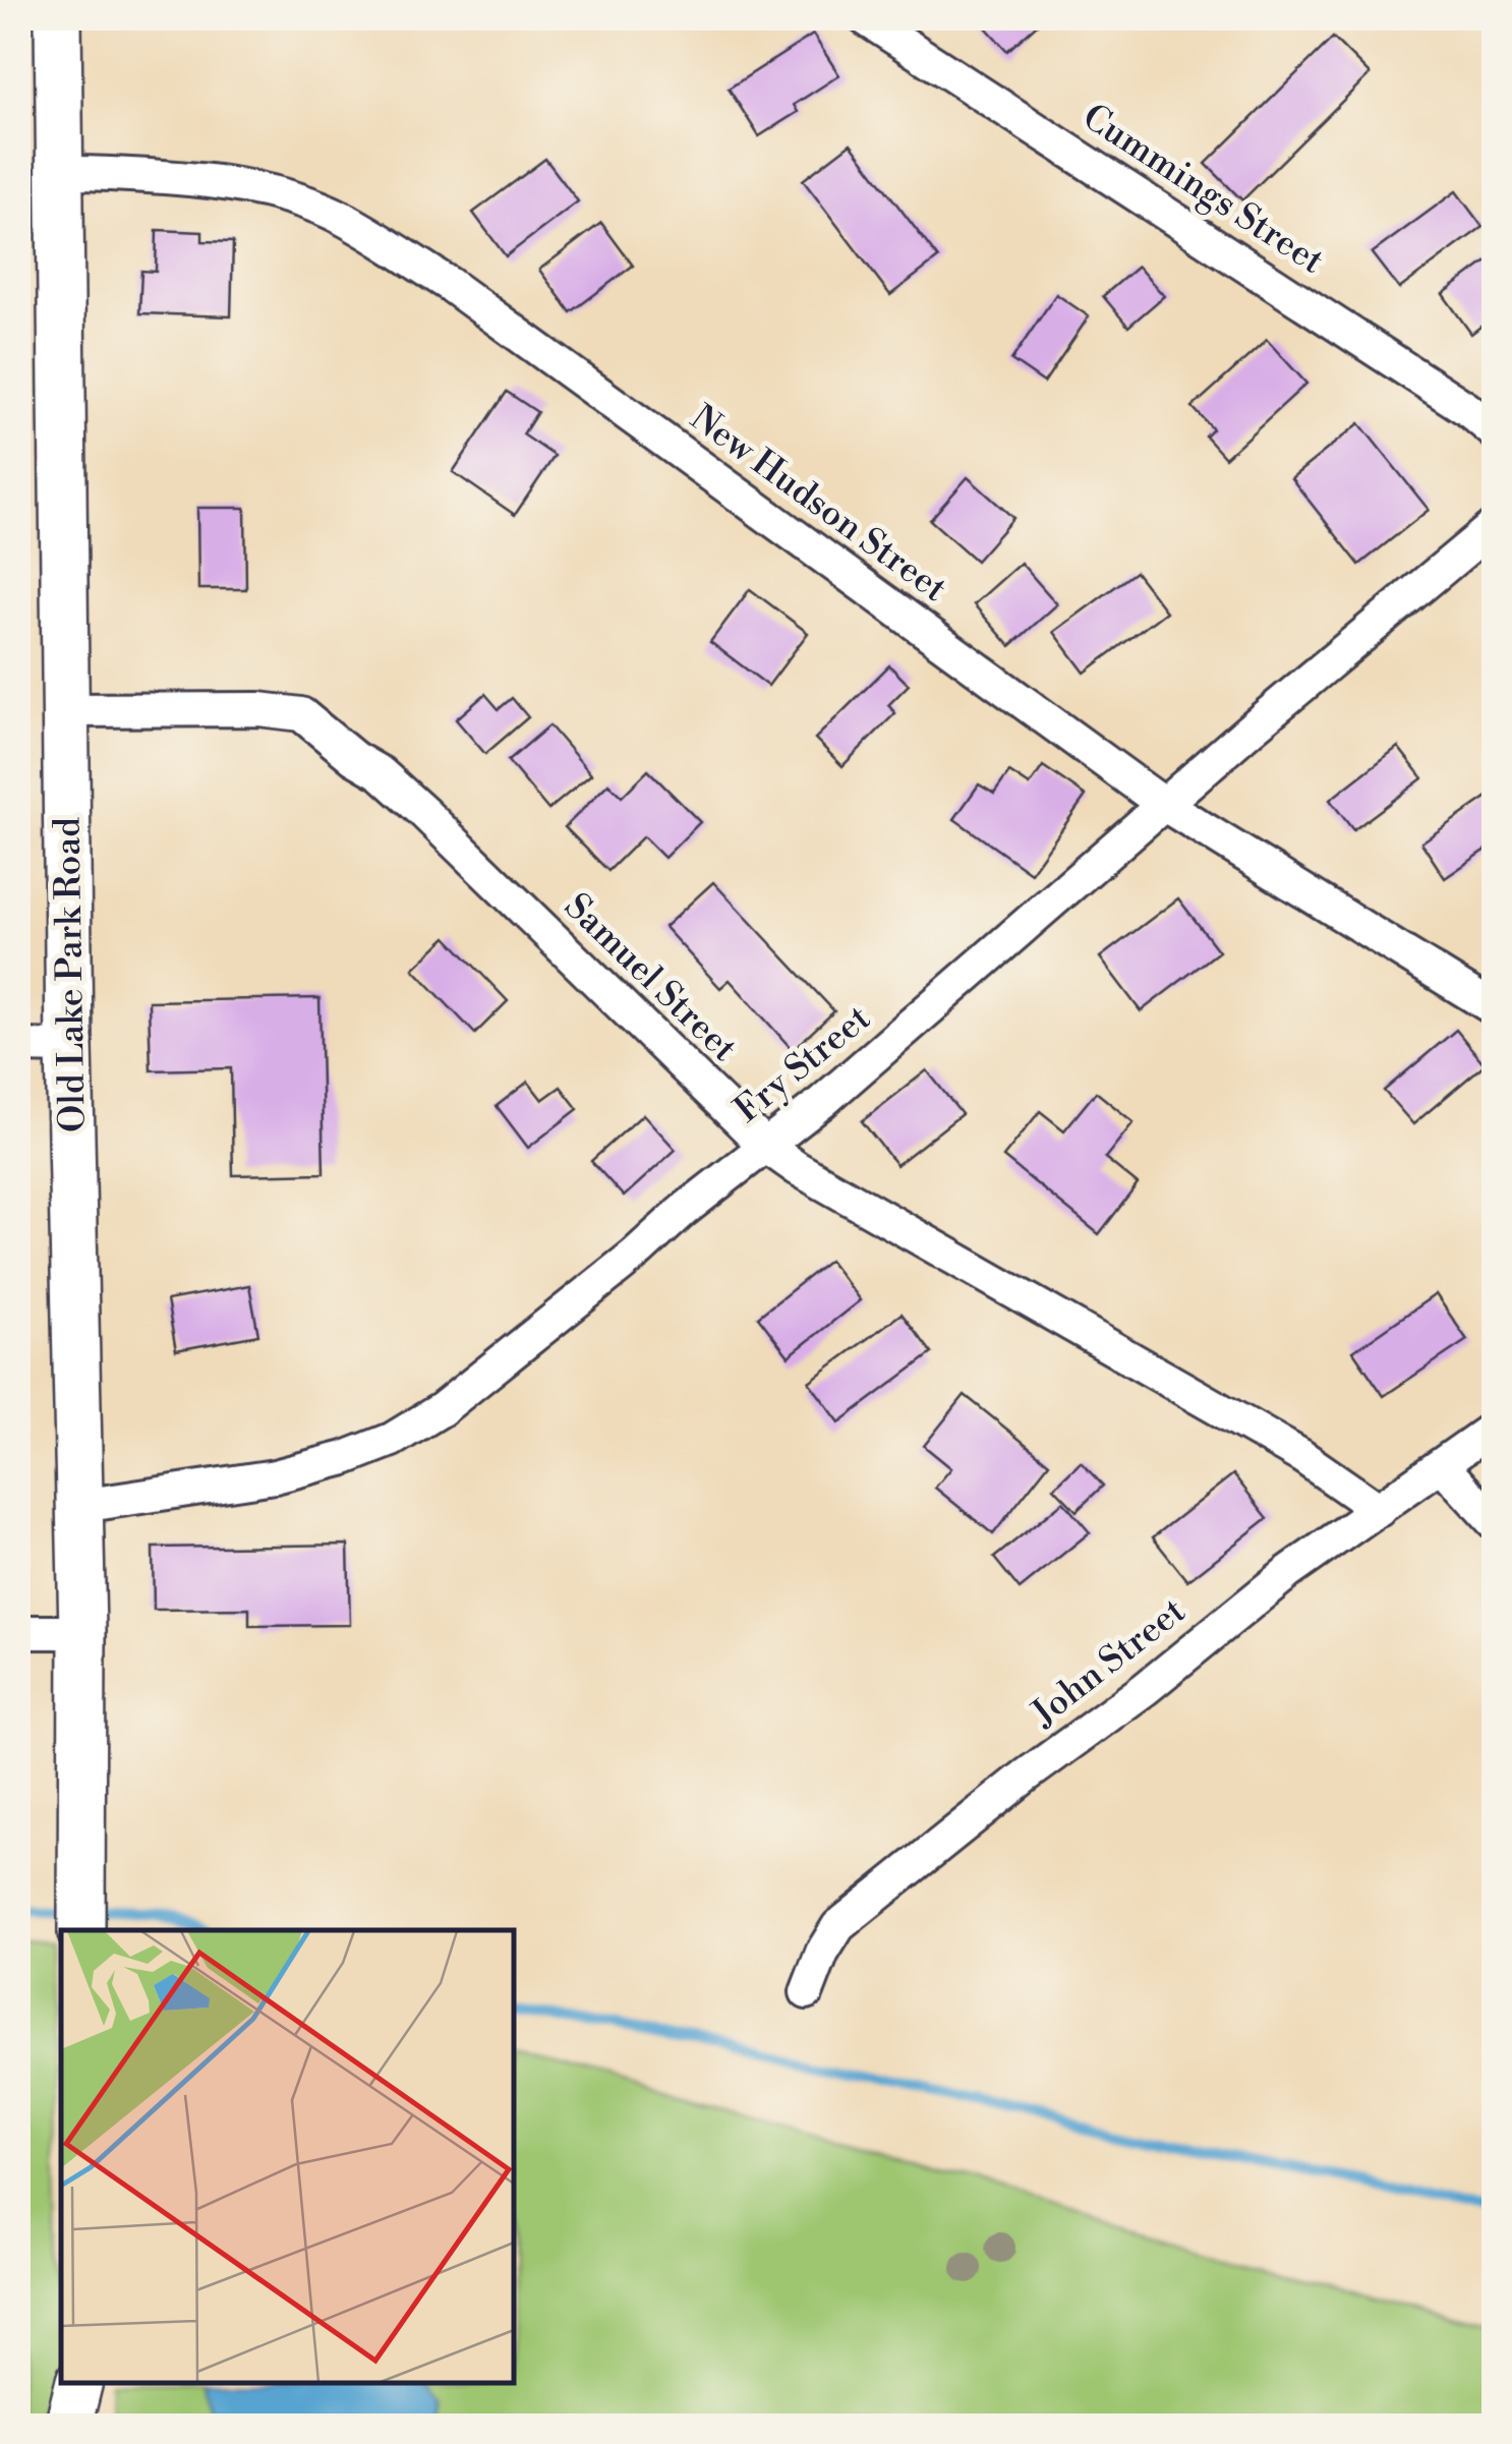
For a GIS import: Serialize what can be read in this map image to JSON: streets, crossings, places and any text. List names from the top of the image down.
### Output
{
  "streets": {
    "street": [
      "Cummings Street",
      "New Hudson Street",
      "Old Lake Park Road",
      "Samuel Street",
      "Fry Street",
      "John Street"
    ]
  },
  "crossings": [
    ["New Hudson Street", "Old Lake Park Road"],
    ["New Hudson Street", "Fry Street"],
    ["Old Lake Park Road", "Samuel Street"],
    ["Old Lake Park Road", "Fry Street"],
    ["Samuel Street", "Fry Street"],
    ["Samuel Street", "John Street"]
  ]
}
